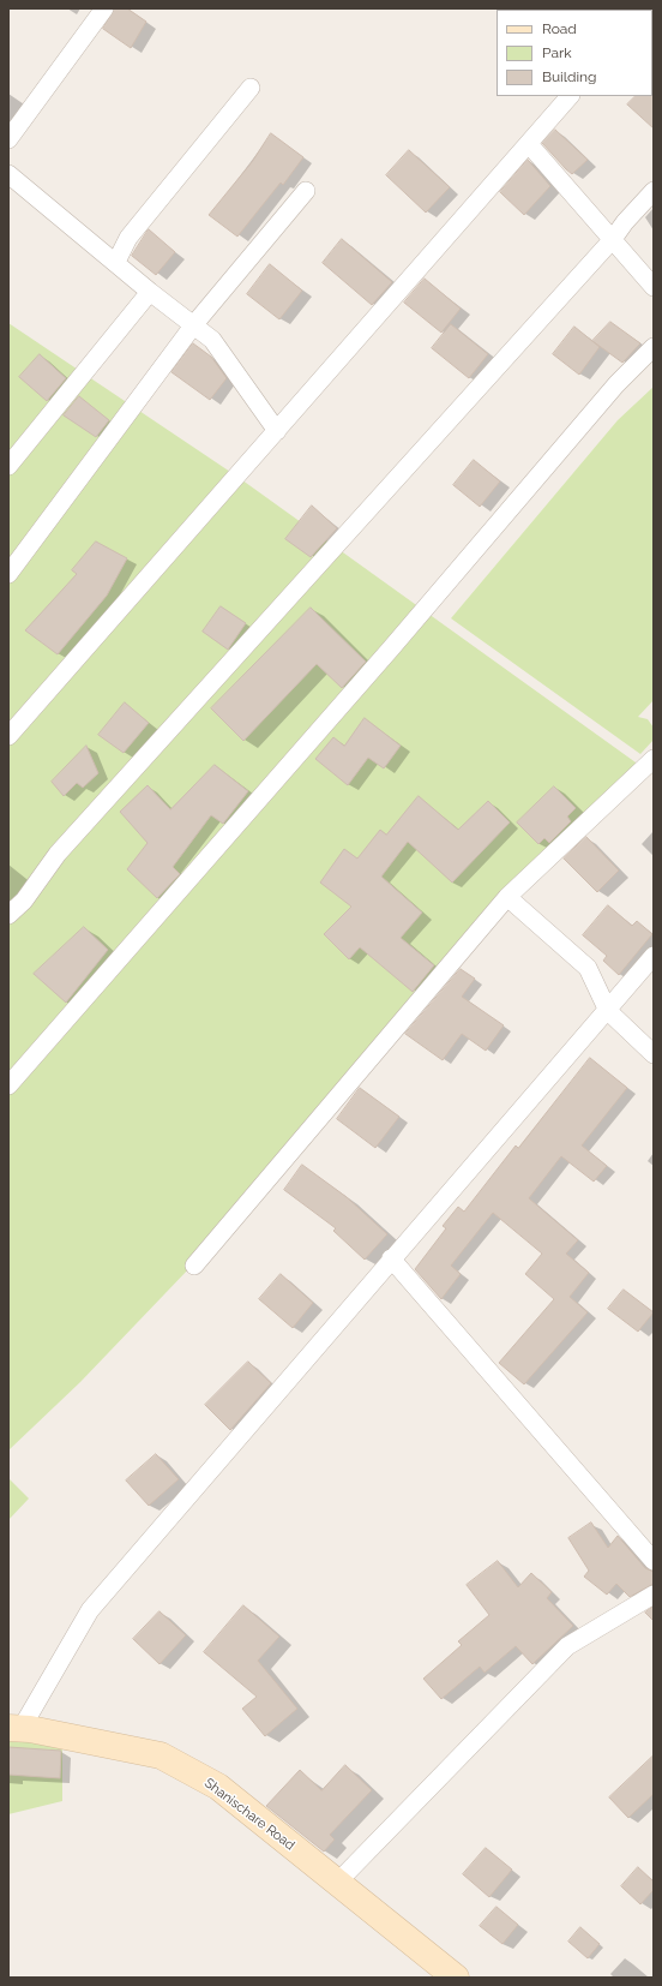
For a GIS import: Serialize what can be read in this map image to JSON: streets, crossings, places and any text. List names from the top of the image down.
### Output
{
  "streets": {
    "street": ["Shanischare Road"]
  },
  "legend": ["Road", "Park", "Building"]
}
